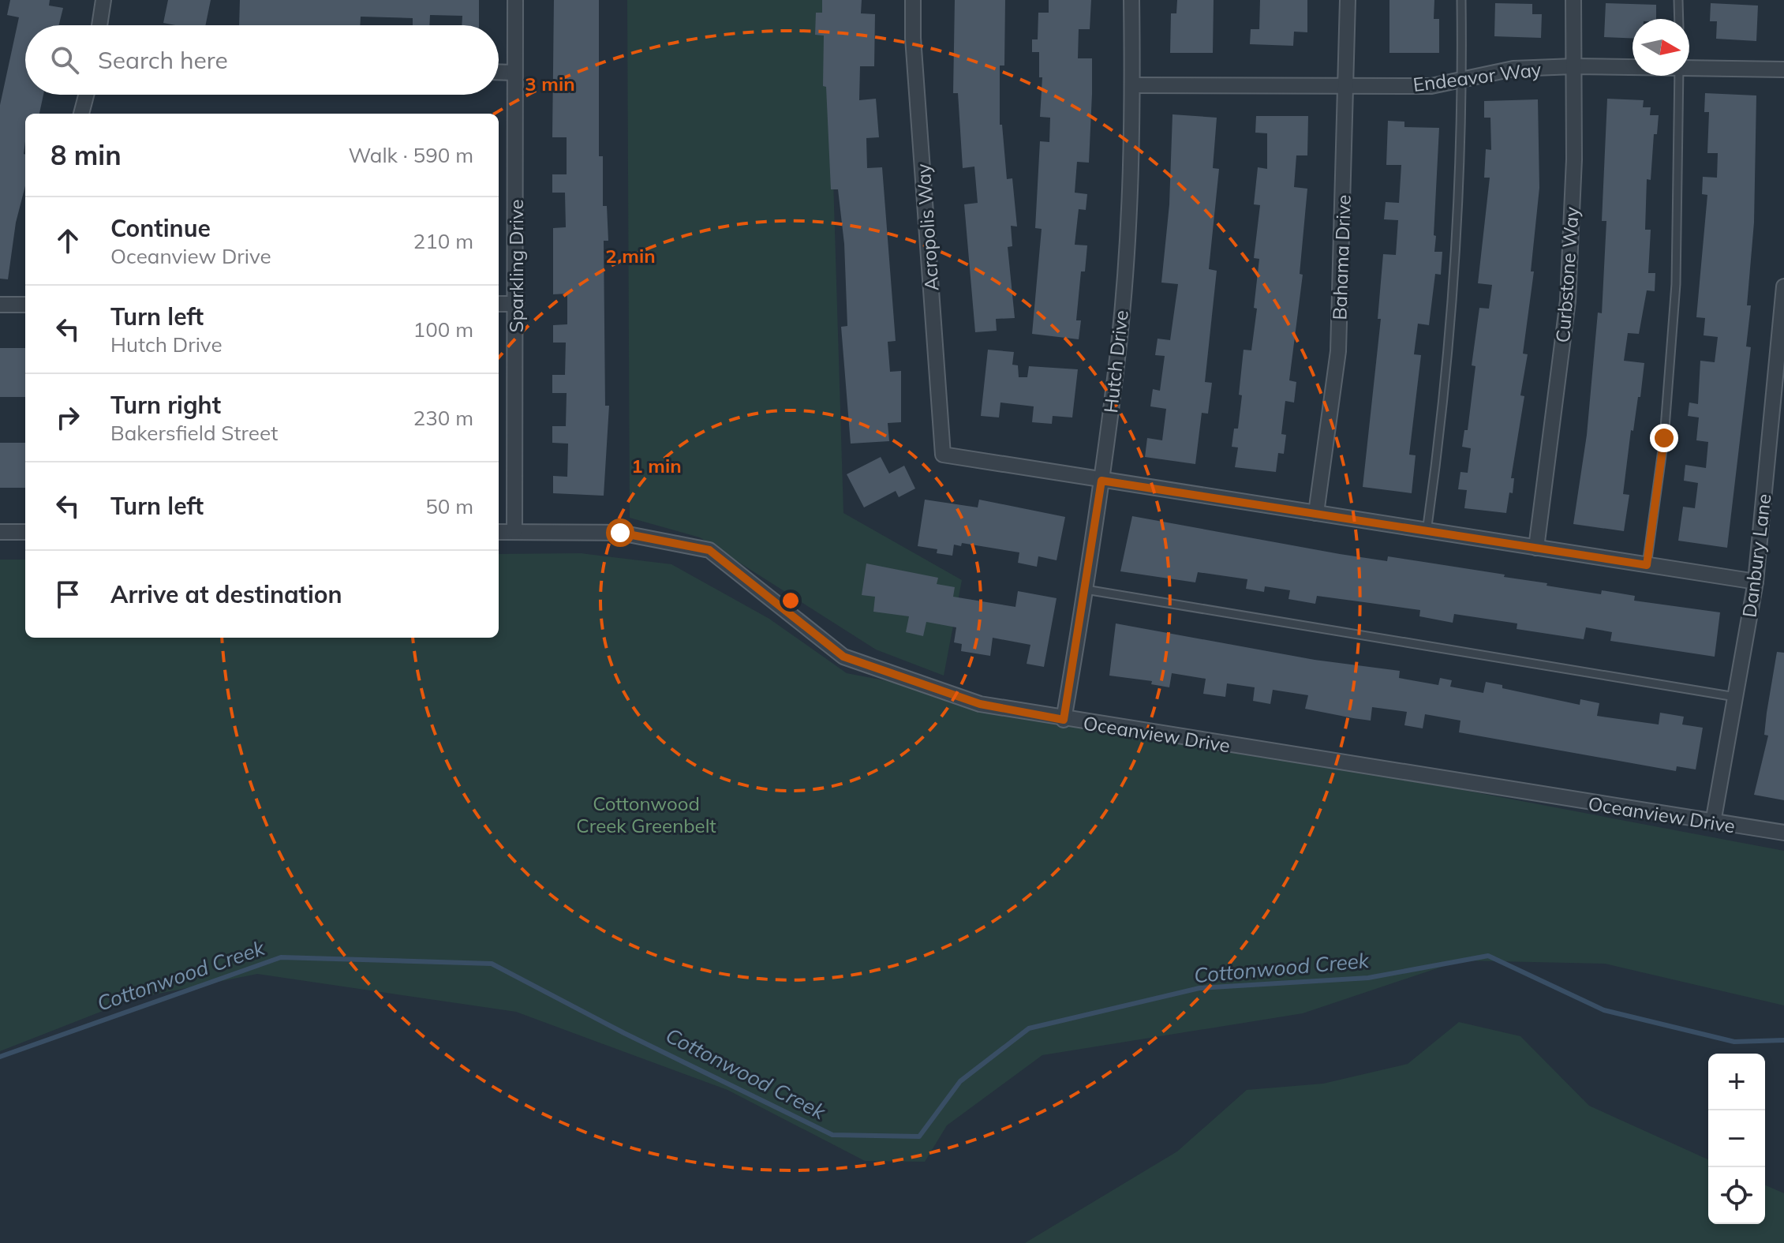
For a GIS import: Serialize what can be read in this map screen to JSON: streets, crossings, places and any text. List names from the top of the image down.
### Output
{
  "streets": {
    "street": [
      "Endeavor Way",
      "Acropolis Way",
      "Bahama Drive",
      "Sparkling Drive",
      "Curbstone Way",
      "Hutch Drive",
      "Danbury Lane",
      "Oceanview Drive"
    ]
  },
  "crossings": [
    ["Endeavor Way", "Bahama Drive"],
    ["Endeavor Way", "Curbstone Way"],
    ["Endeavor Way", "Hutch Drive"],
    ["Acropolis Way", "Hutch Drive"],
    ["Sparkling Drive", "Oceanview Drive"],
    ["Hutch Drive", "Oceanview Drive"],
    ["Danbury Lane", "Oceanview Drive"]
  ],
  "water": ["Cottonwood Creek"],
  "parks": ["Cottonwood Creek Greenbelt"],
  "north": "right",
  "page": {
    "search": "Search here",
    "heading": ["8 min", "Walk · 590 m"],
    "list": [
      ["Continue", "Oceanview Drive", "210 m"],
      ["Turn left", "Hutch Drive", "100 m"],
      ["Turn right", "Bakersfield Street", "230 m"],
      ["Turn left", "50 m"],
      "Arrive at destination"
    ],
    "map_buttons": ["+", "−"]
  },
  "rings": ["3 min", "2 min", "1 min"]
}
